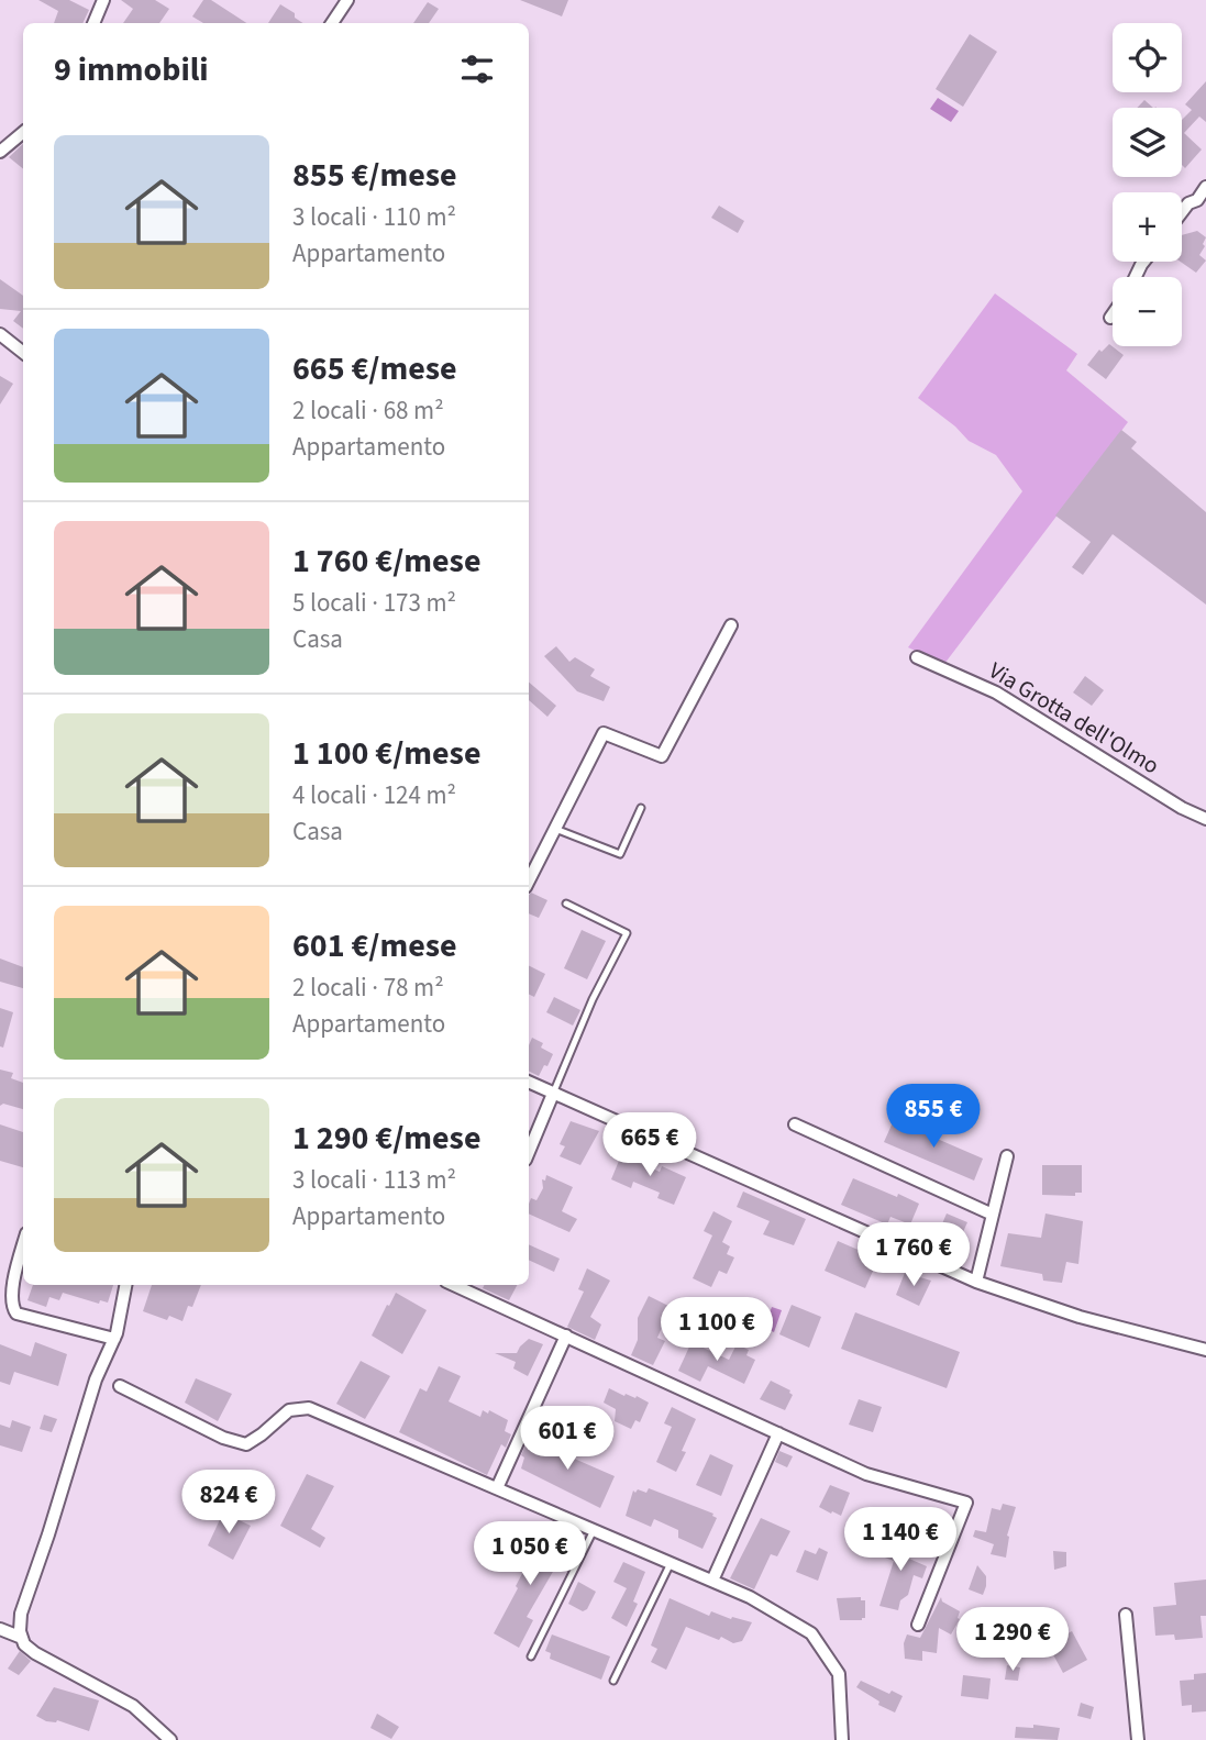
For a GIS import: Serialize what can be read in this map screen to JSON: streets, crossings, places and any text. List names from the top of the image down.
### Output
{
  "streets": {
    "street": ["Via Grotta dell'Olmo"]
  },
  "page": {
    "map_buttons": ["+", "−"],
    "heading": "9 immobili",
    "list": [
      {
        "name": "855 €/mese",
        "note": "3 locali · 110 m² · Appartamento"
      },
      {
        "name": "665 €/mese",
        "note": "2 locali · 68 m² · Appartamento"
      },
      {
        "name": "1 760 €/mese",
        "note": "5 locali · 173 m² · Casa"
      },
      {
        "name": "1 100 €/mese",
        "note": "4 locali · 124 m² · Casa"
      },
      {
        "name": "601 €/mese",
        "note": "2 locali · 78 m² · Appartamento"
      },
      {
        "name": "1 290 €/mese",
        "note": "3 locali · 113 m² · Appartamento"
      }
    ],
    "price": [
      "855 €",
      "665 €",
      "1 760 €",
      "1 100 €",
      "601 €",
      "824 €",
      "1 140 €",
      "1 050 €",
      "1 290 €"
    ]
  }
}
